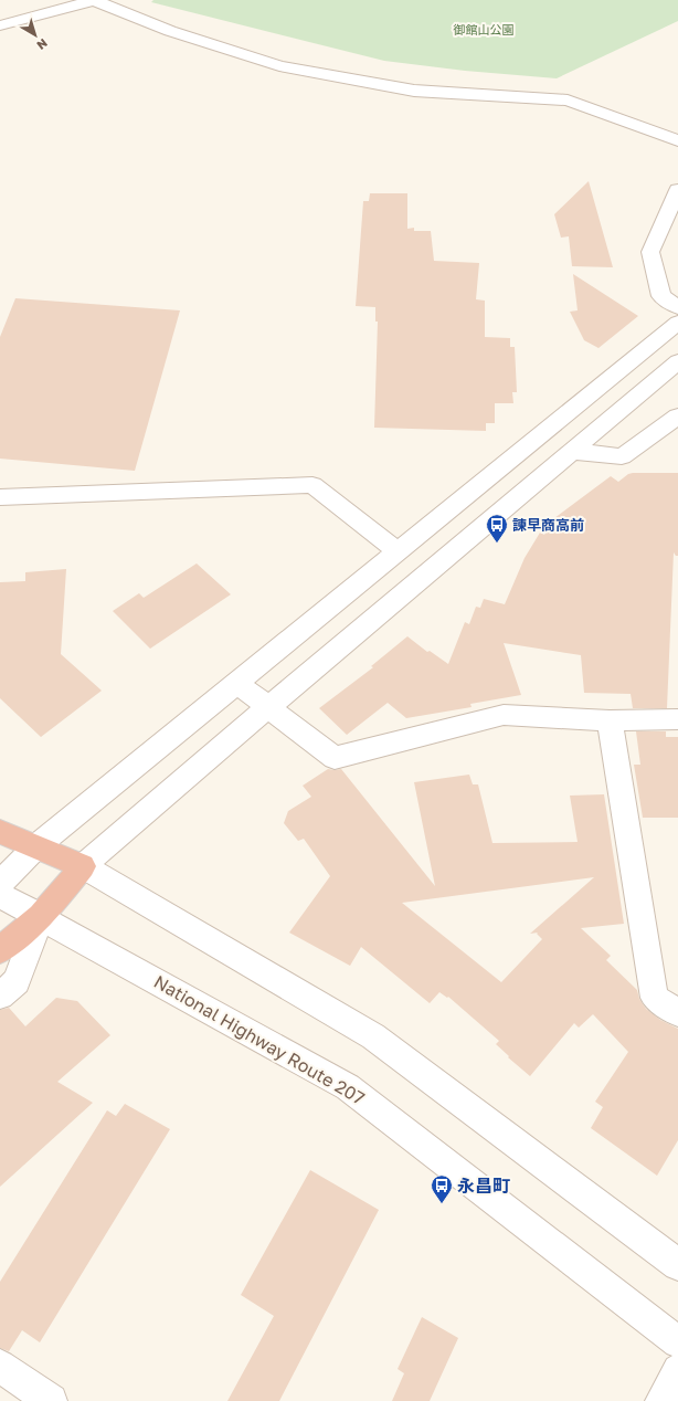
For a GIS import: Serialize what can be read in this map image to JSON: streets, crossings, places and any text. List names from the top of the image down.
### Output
{
  "streets": {
    "street": ["National Highway Route 207"]
  },
  "parks": ["御館山公園"],
  "places": {
    "bus stop": ["諫早商高前", "永昌町"]
  },
  "north": "bottom right"
}
